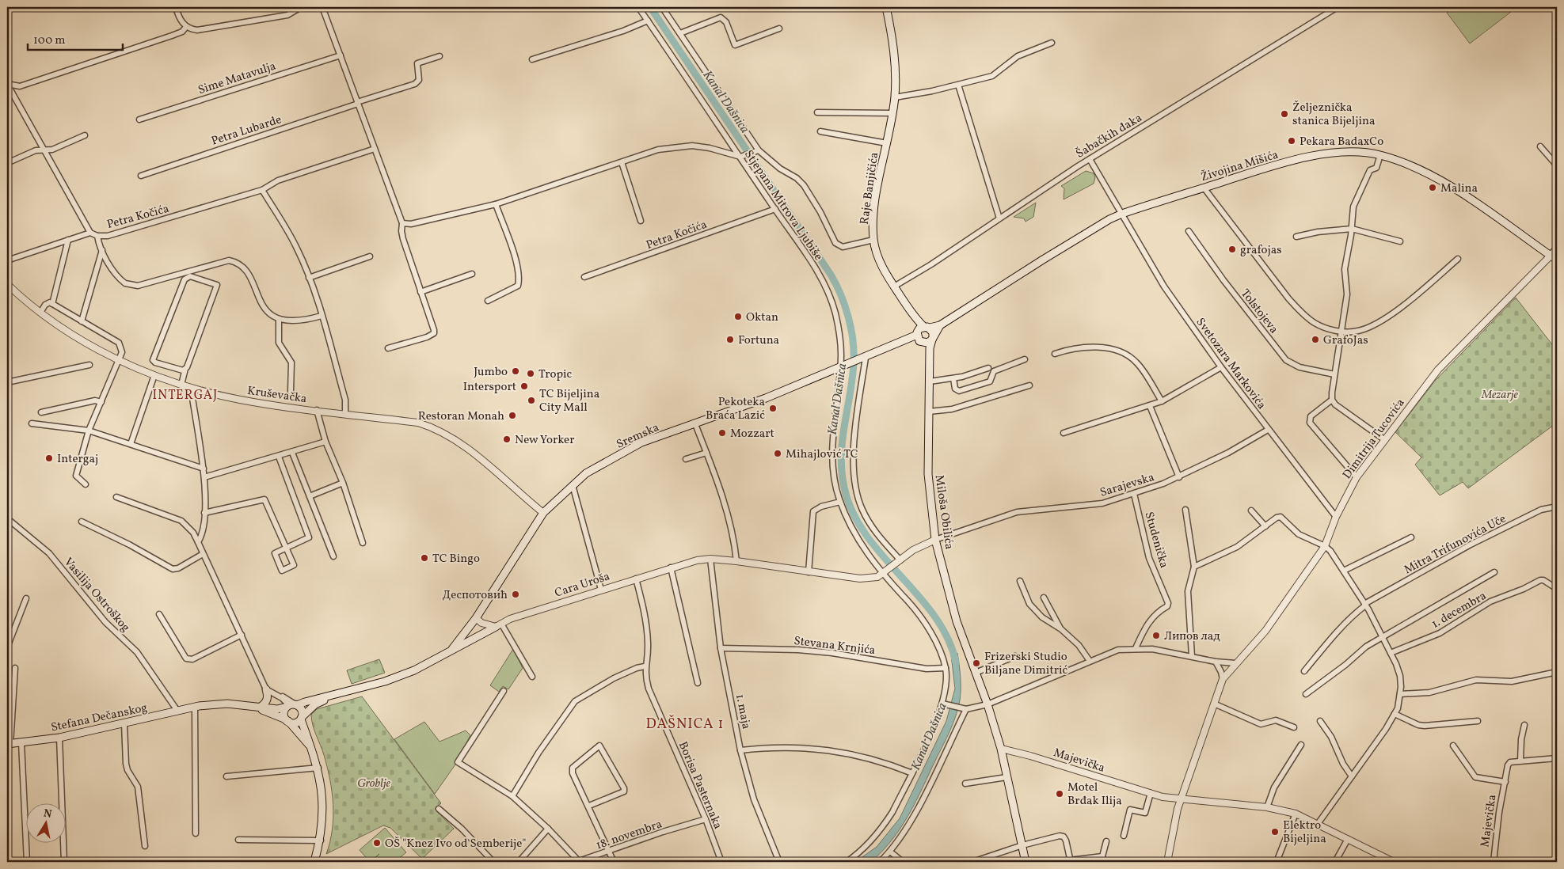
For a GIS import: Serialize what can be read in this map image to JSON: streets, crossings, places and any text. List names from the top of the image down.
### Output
{
  "streets": {
    "main road": [
      "Živojina Mišića",
      "Raje Banjičića",
      "Sremska",
      "Dimitrija Tucovića",
      "Miloša Obilića",
      "Stefana Dečanskog"
    ],
    "street": [
      "Sime Matavulja",
      "Petra Lubarde",
      "Šabačkih đaka",
      "Stjepana Mitrova Ljubiše",
      "Petra Kočića",
      "Tolstojeva",
      "Svetozara Markovića",
      "Kruševačka",
      "Sarajevska",
      "Studenička",
      "Mitra Trifunovića Uče",
      "Cara Uroša",
      "Vasilija Ostroškog",
      "1. decembra",
      "Stevana Krnjića",
      "1. maja",
      "Majevička",
      "Borisa Pasternaka",
      "18. novembra"
    ]
  },
  "crossings": [
    ["Šabačkih đaka", "Raje Banjičića"],
    ["Šabačkih đaka", "Svetozara Markovića"],
    ["Živojina Mišića", "Svetozara Markovića"],
    ["Živojina Mišića", "Dimitrija Tucovića"],
    ["Raje Banjičića", "Sremska"],
    ["Raje Banjičića", "Miloša Obilića"],
    ["Stjepana Mitrova Ljubiše", "Petra Kočića"],
    ["Stjepana Mitrova Ljubiše", "Sremska"],
    ["Stjepana Mitrova Ljubiše", "Cara Uroša"],
    ["Stjepana Mitrova Ljubiše", "Stevana Krnjića"],
    ["Svetozara Markovića", "Dimitrija Tucovića"],
    ["Svetozara Markovića", "Sarajevska"],
    ["Kruševačka", "Sremska"],
    ["Sremska", "Miloša Obilića"],
    ["Dimitrija Tucovića", "Majevička"],
    ["Sarajevska", "Miloša Obilića"],
    ["Sarajevska", "Studenička"],
    ["Sarajevska", "Cara Uroša"],
    ["Miloša Obilića", "Cara Uroša"],
    ["Miloša Obilića", "Majevička"],
    ["Cara Uroša", "1. maja"],
    ["Cara Uroša", "Borisa Pasternaka"],
    ["Vasilija Ostroškog", "Stefana Dečanskog"],
    ["Stevana Krnjića", "1. maja"],
    ["Borisa Pasternaka", "18. novembra"]
  ],
  "districts": ["INTERGAJ", "DAŠNICA 1"],
  "water": ["Kanal Dašnica"],
  "parks": ["Mezarje", "Groblje"],
  "places": [
    "Željeznička stanica Bijeljina",
    "Pekara BadaxCo",
    "Malina",
    "grafojas",
    "Oktan",
    "Fortuna",
    "GrafoJas",
    "Jumbo",
    "Tropic",
    "Intersport",
    "TC Bijeljina City Mall",
    "Pekoteka Braća Lazić",
    "Restoran Monah",
    "Mozzart",
    "New Yorker",
    "Mihajlović TC",
    "Intergaj",
    "TC Bingo",
    "Деспотовић",
    "Липов лад",
    "Frizerski Studio Biljane Dimitrić",
    "Motel Brđak Ilija",
    "Elektro Bijeljina",
    "OŠ \"Knez Ivo od Semberije\""
  ],
  "scale_bar": "100 m",
  "north": "top"
}
